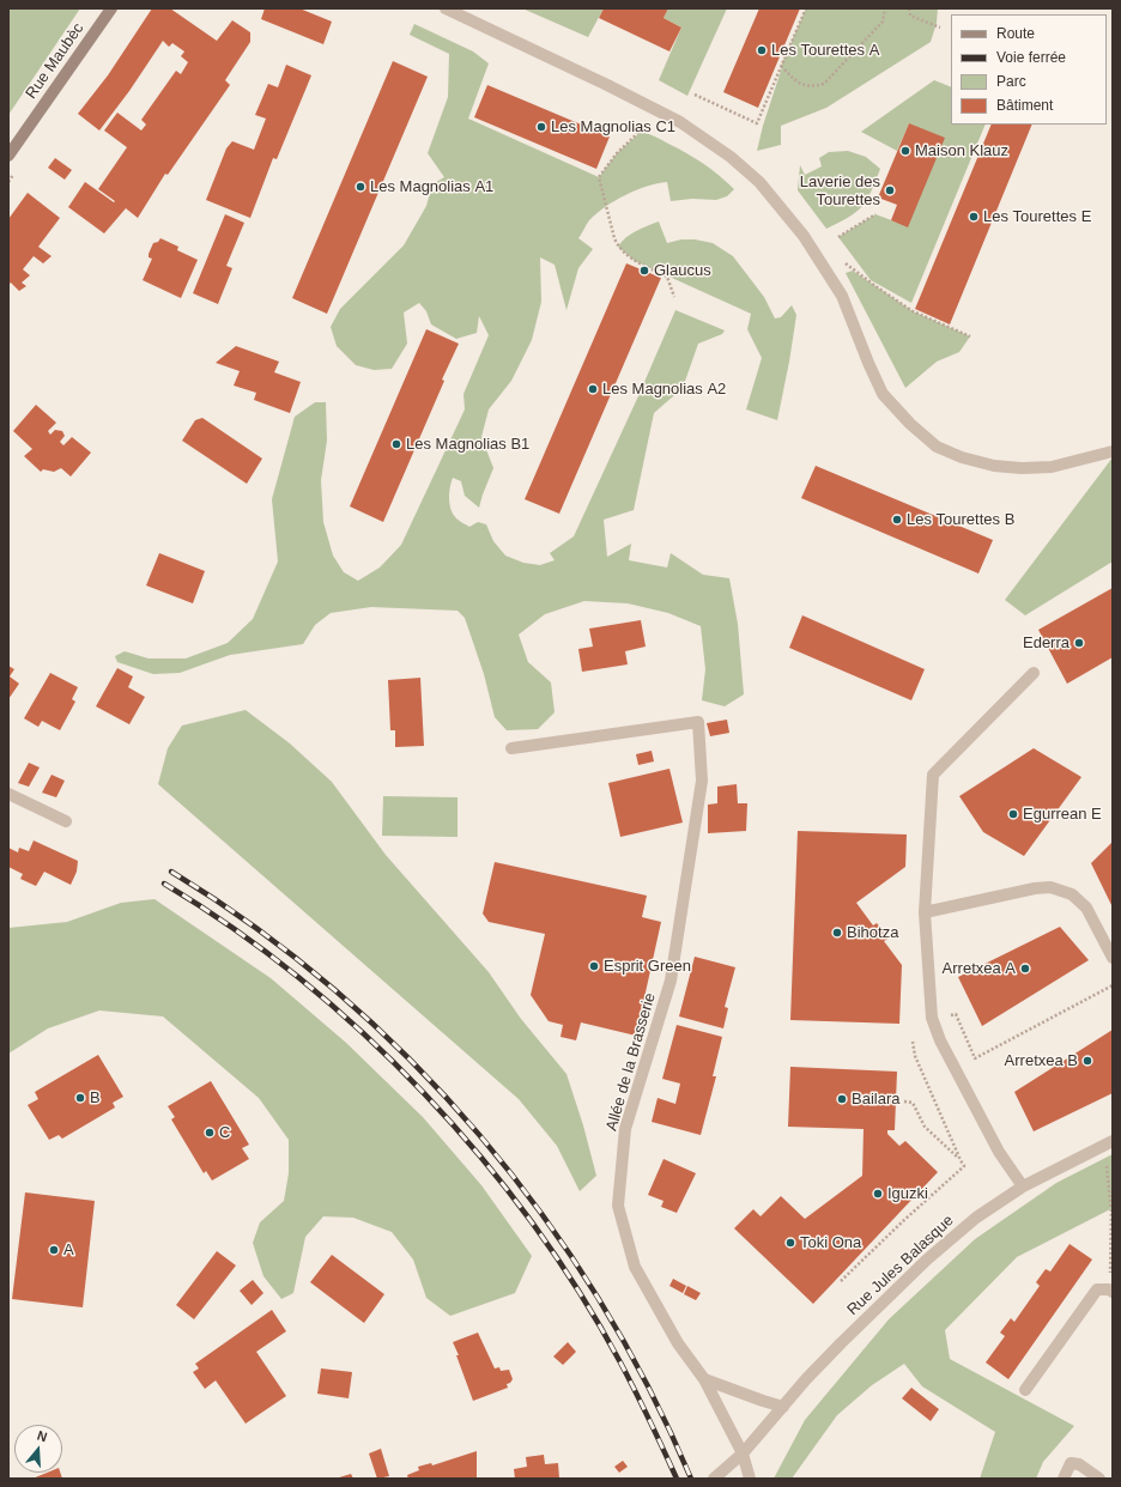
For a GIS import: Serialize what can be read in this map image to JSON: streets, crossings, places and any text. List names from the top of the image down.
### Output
{
  "streets": {
    "main road": ["Rue Maubèc"],
    "street": ["Allée de la Brasserie", "Rue Jules Balasque"]
  },
  "crossings": [
    ["Allée de la Brasserie", "Rue Jules Balasque"]
  ],
  "places": [
    "Les Tourettes A",
    "Les Magnolias C1",
    "Maison Klauz",
    "Les Magnolias A1",
    "Laverie des Tourettes",
    "Les Tourettes E",
    "Glaucus",
    "Les Magnolias A2",
    "Les Magnolias B1",
    "Les Tourettes B",
    "Ederra",
    "Egurrean E",
    "Bihotza",
    "Esprit Green",
    "Arretxea A",
    "Arretxea B",
    "B",
    "Bailara",
    "C",
    "Iguzki",
    "Toki Ona",
    "A"
  ],
  "legend": [
    "Route",
    "Voie ferrée",
    "Parc",
    "Bâtiment"
  ],
  "north": "top"
}
